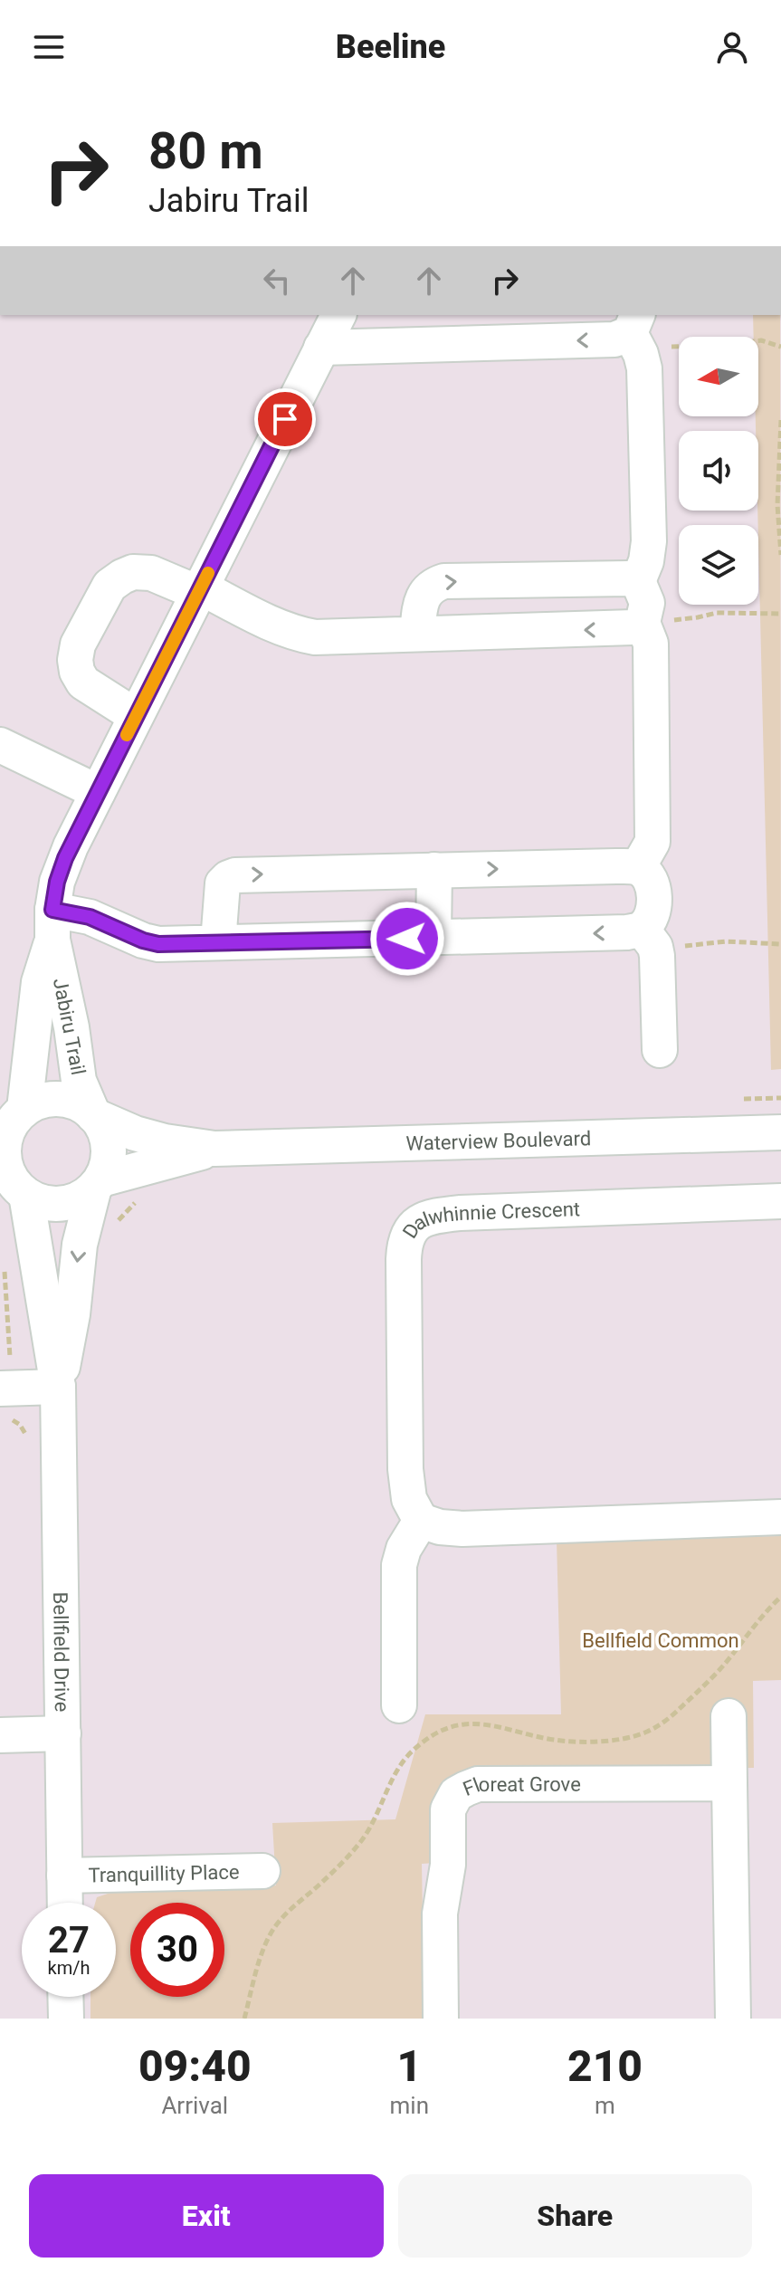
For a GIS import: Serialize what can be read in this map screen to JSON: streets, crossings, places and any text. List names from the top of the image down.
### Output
{
  "streets": {
    "street": [
      "Jabiru Trail",
      "Waterview Boulevard",
      "Dalwhinnie Crescent",
      "Bellfield Drive",
      "Floreat Grove",
      "Tranquillity Place"
    ]
  },
  "crossings": [
    ["Jabiru Trail", "Waterview Boulevard"],
    ["Jabiru Trail", "Bellfield Drive"],
    ["Waterview Boulevard", "Bellfield Drive"],
    ["Bellfield Drive", "Tranquillity Place"]
  ],
  "parks": ["Bellfield Common"],
  "north": "left",
  "page": {
    "header": "Beeline",
    "turn": ["80 m", "Jabiru Trail"],
    "speed": "27 km/h",
    "limit": "30",
    "eta": [
      "09:40",
      "Arrival",
      "1",
      "min",
      "210",
      "m"
    ],
    "buttons": ["Exit", "Share"]
  }
}
